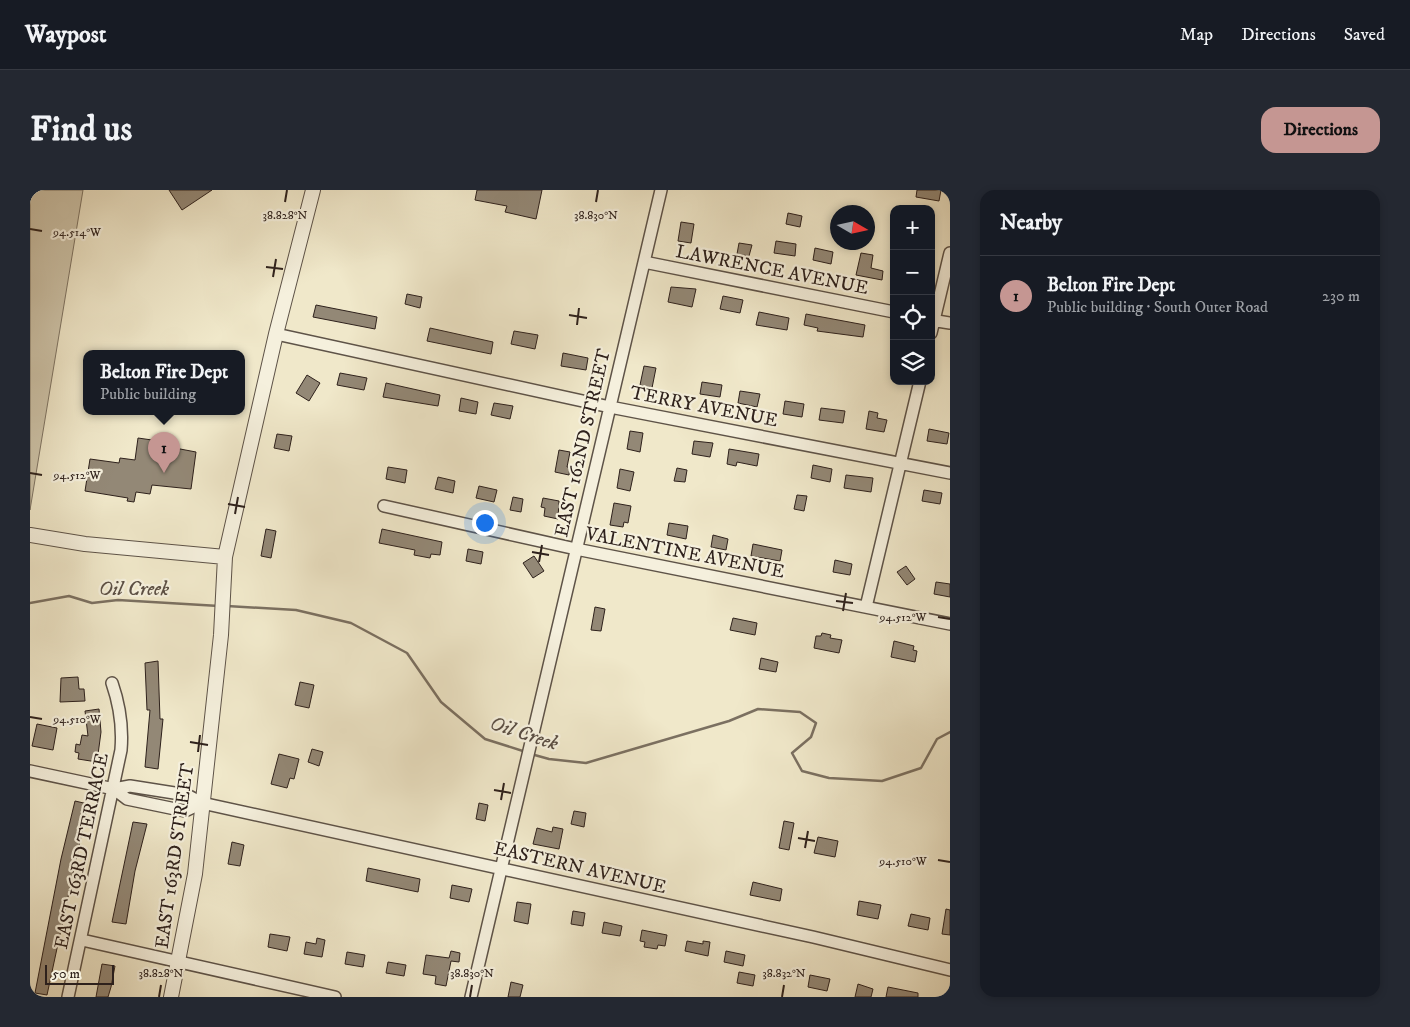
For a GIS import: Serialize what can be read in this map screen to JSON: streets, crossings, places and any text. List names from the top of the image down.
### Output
{
  "streets": {
    "street": [
      "LAWRENCE AVENUE",
      "TERRY AVENUE",
      "EAST 162ND STREET",
      "VALENTINE AVENUE",
      "EAST 163RD TERRACE",
      "EAST 163RD STREET",
      "EASTERN AVENUE"
    ]
  },
  "crossings": [
    ["LAWRENCE AVENUE", "EAST 162ND STREET"],
    ["TERRY AVENUE", "EAST 162ND STREET"],
    ["TERRY AVENUE", "EAST 163RD STREET"],
    ["EAST 162ND STREET", "VALENTINE AVENUE"],
    ["EAST 162ND STREET", "EASTERN AVENUE"],
    ["EAST 163RD TERRACE", "EASTERN AVENUE"],
    ["EAST 163RD STREET", "EASTERN AVENUE"]
  ],
  "water": ["Oil Creek"],
  "scale_bar": "50 m",
  "north": "right",
  "page": {
    "header": "Waypost",
    "nav": ["Map", "Directions", "Saved"],
    "buttons": "Directions",
    "title": "Find us",
    "heading": "Nearby",
    "map_buttons": ["+", "−"],
    "list": [
      {
        "mark": "1",
        "name": "Belton Fire Dept",
        "note": "Public building · South Outer Road",
        "value": "230 m"
      }
    ],
    "popup": ["Belton Fire Dept", "Public building"],
    "pins": "1",
    "scale": "50 m"
  },
  "coordinates": [
    "38.828°N",
    "38.830°N",
    "94.514°W",
    "94.512°W",
    "94.510°W",
    "38.832°N"
  ]
}
